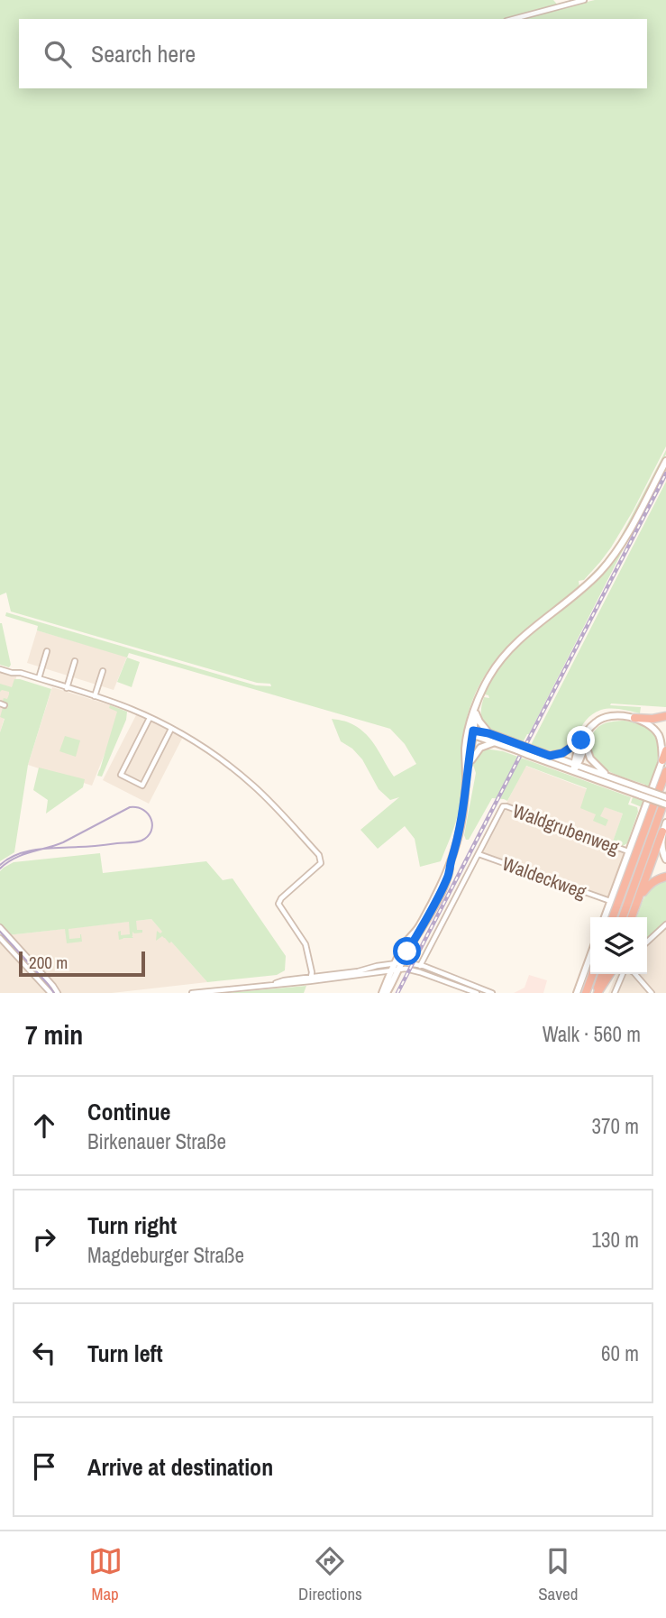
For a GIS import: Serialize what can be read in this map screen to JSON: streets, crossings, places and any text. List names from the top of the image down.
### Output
{
  "streets": {
    "street": ["Waldgrubenweg", "Waldeckweg"]
  },
  "crossings": [
    ["Waldgrubenweg", "Waldeckweg"]
  ],
  "scale_bar": "200 m",
  "page": {
    "search": "Search here",
    "scale": "200 m",
    "heading": ["7 min", "Walk · 560 m"],
    "list": [
      ["Continue", "Birkenauer Straße", "370 m"],
      ["Turn right", "Magdeburger Straße", "130 m"],
      ["Turn left", "60 m"],
      "Arrive at destination"
    ],
    "nav": ["Map", "Directions", "Saved"]
  }
}
